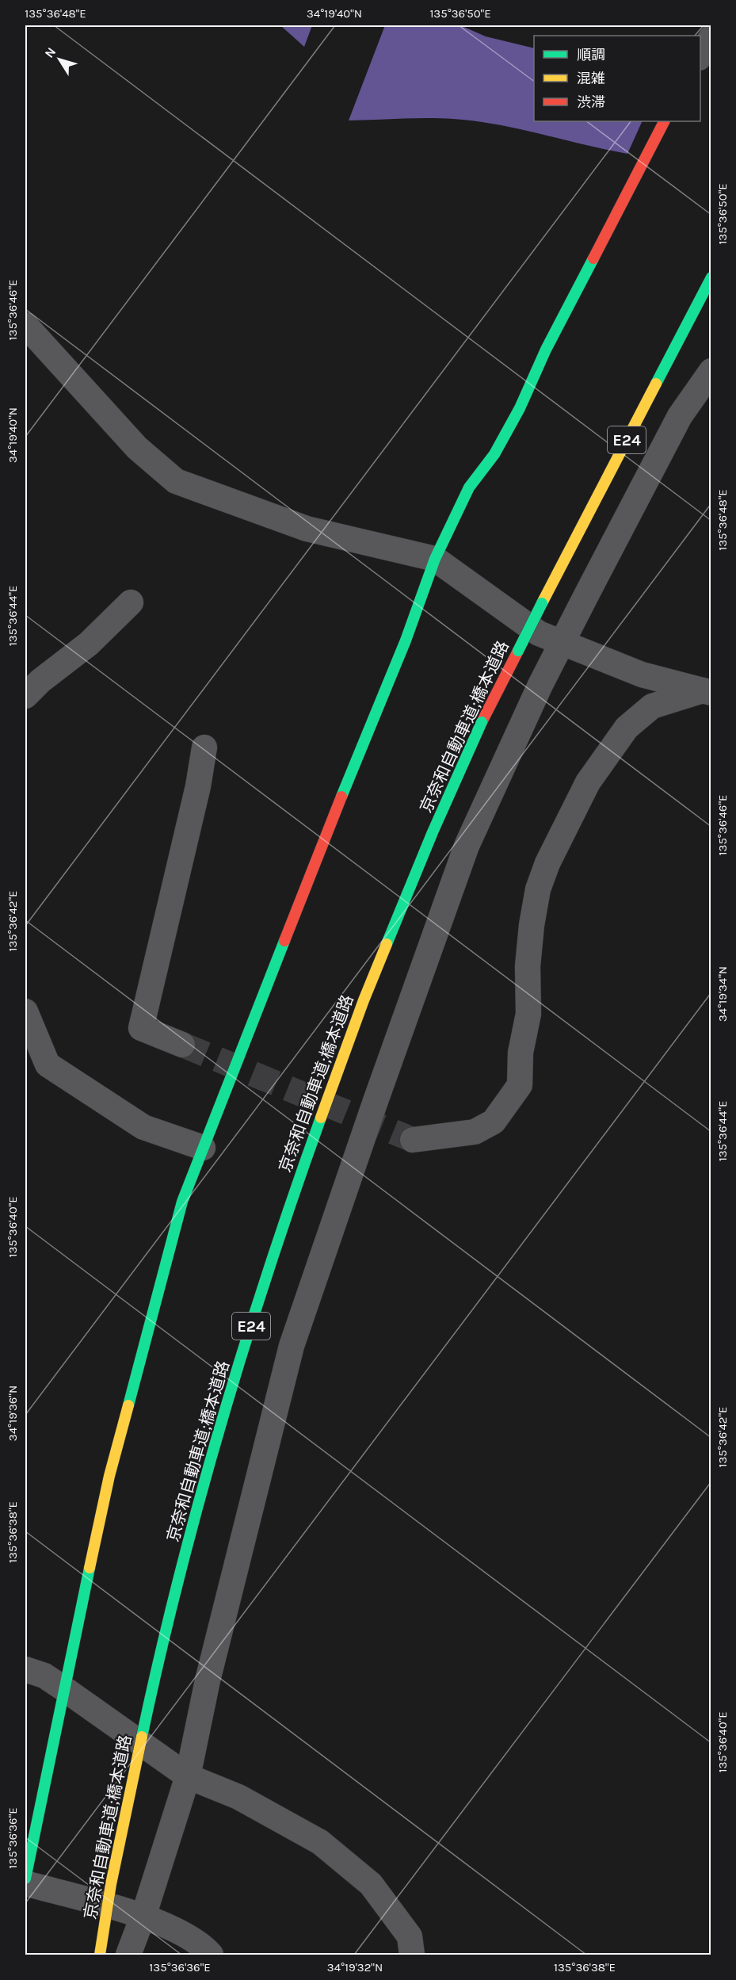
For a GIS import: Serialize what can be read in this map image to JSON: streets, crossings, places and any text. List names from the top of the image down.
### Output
{
  "streets": {
    "main road": ["E24", "京奈和自動車道;橋本道路"]
  },
  "legend": ["順調", "混雑", "渋滞"],
  "north": "top left",
  "coordinates": [
    "135°36'48\"E",
    "34°19'40\"N",
    "135°36'50\"E",
    "135°36'46\"E",
    "135°36'44\"E",
    "135°36'42\"E",
    "34°19'34\"N",
    "135°36'40\"E",
    "34°19'36\"N",
    "135°36'38\"E",
    "135°36'36\"E",
    "34°19'32\"N"
  ]
}
